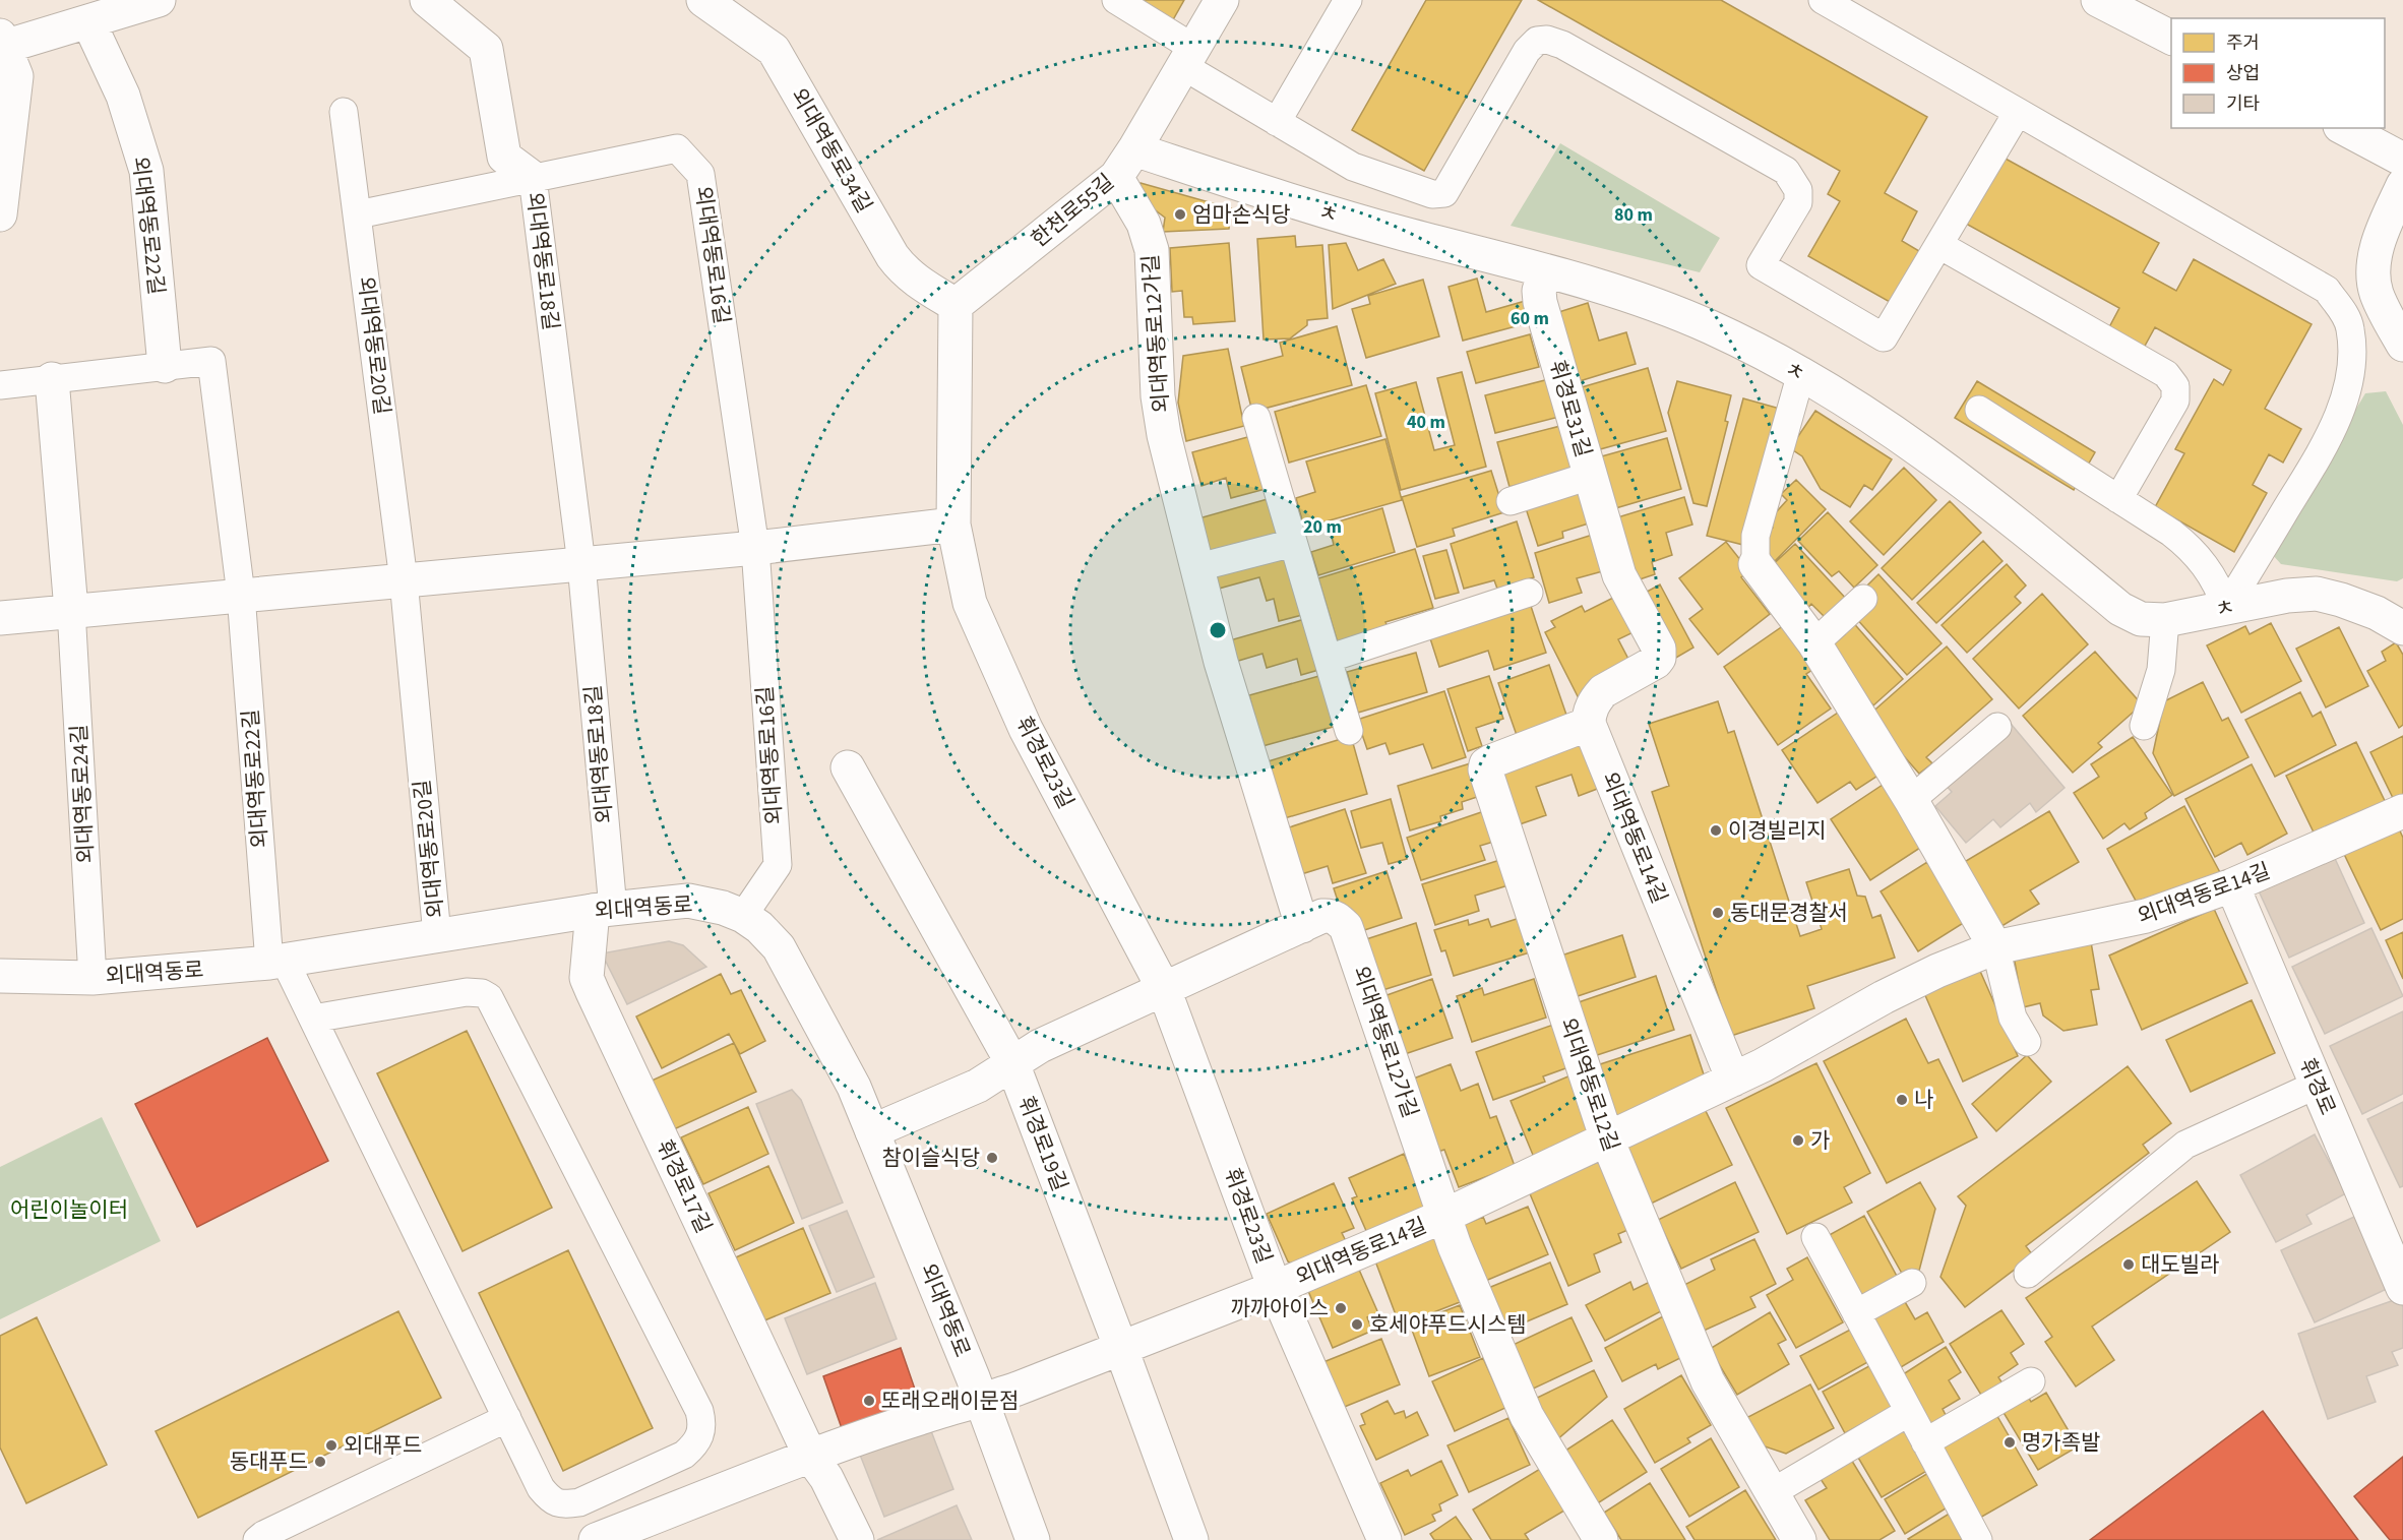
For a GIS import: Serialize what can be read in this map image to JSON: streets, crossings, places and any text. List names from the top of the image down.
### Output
{
  "streets": {
    "street": [
      "외대역동로34길",
      "한천로55길",
      "ㅊ",
      "외대역동로22길",
      "외대역동로18길",
      "외대역동로12가길",
      "휘경로31길",
      "휘경로23길",
      "외대역동로24길",
      "외대역동로14길",
      "외대역동로",
      "외대역동로12길",
      "휘경로",
      "휘경로19길",
      "휘경로17길"
    ],
    "lane": ["외대역동로16길", "외대역동로20길"]
  },
  "crossings": [
    ["외대역동로34길", "한천로55길"],
    ["외대역동로34길", "휘경로23길"],
    ["한천로55길", "ㅊ"],
    ["한천로55길", "외대역동로12가길"],
    ["한천로55길", "휘경로23길"],
    ["ㅊ", "휘경로31길"],
    ["외대역동로22길", "외대역동로24길"],
    ["외대역동로22길", "외대역동로"],
    ["외대역동로16길", "외대역동로18길"],
    ["외대역동로16길", "외대역동로20길"],
    ["외대역동로16길", "외대역동로"],
    ["외대역동로18길", "외대역동로"],
    ["외대역동로18길", "휘경로17길"],
    ["외대역동로12가길", "외대역동로14길"],
    ["외대역동로20길", "외대역동로"],
    ["휘경로31길", "외대역동로14길"],
    ["휘경로31길", "외대역동로12길"],
    ["휘경로23길", "외대역동로14길"],
    ["외대역동로24길", "외대역동로"],
    ["외대역동로14길", "외대역동로"],
    ["외대역동로14길", "외대역동로12길"],
    ["외대역동로14길", "휘경로"],
    ["외대역동로14길", "휘경로19길"],
    ["외대역동로14길", "휘경로17길"],
    ["외대역동로", "휘경로17길"]
  ],
  "parks": ["어린이놀이터"],
  "places": [
    "엄마손식당",
    "이경빌리지",
    "동대문경찰서",
    "나",
    "가",
    "참이슬식당",
    "대도빌라",
    "까까아이스",
    "호세야푸드시스템",
    "또래오래이문점",
    "명가족발",
    "외대푸드",
    "동대푸드"
  ],
  "legend": ["주거", "상업", "기타"],
  "rings": [
    "80 m",
    "60 m",
    "40 m",
    "20 m"
  ]
}
